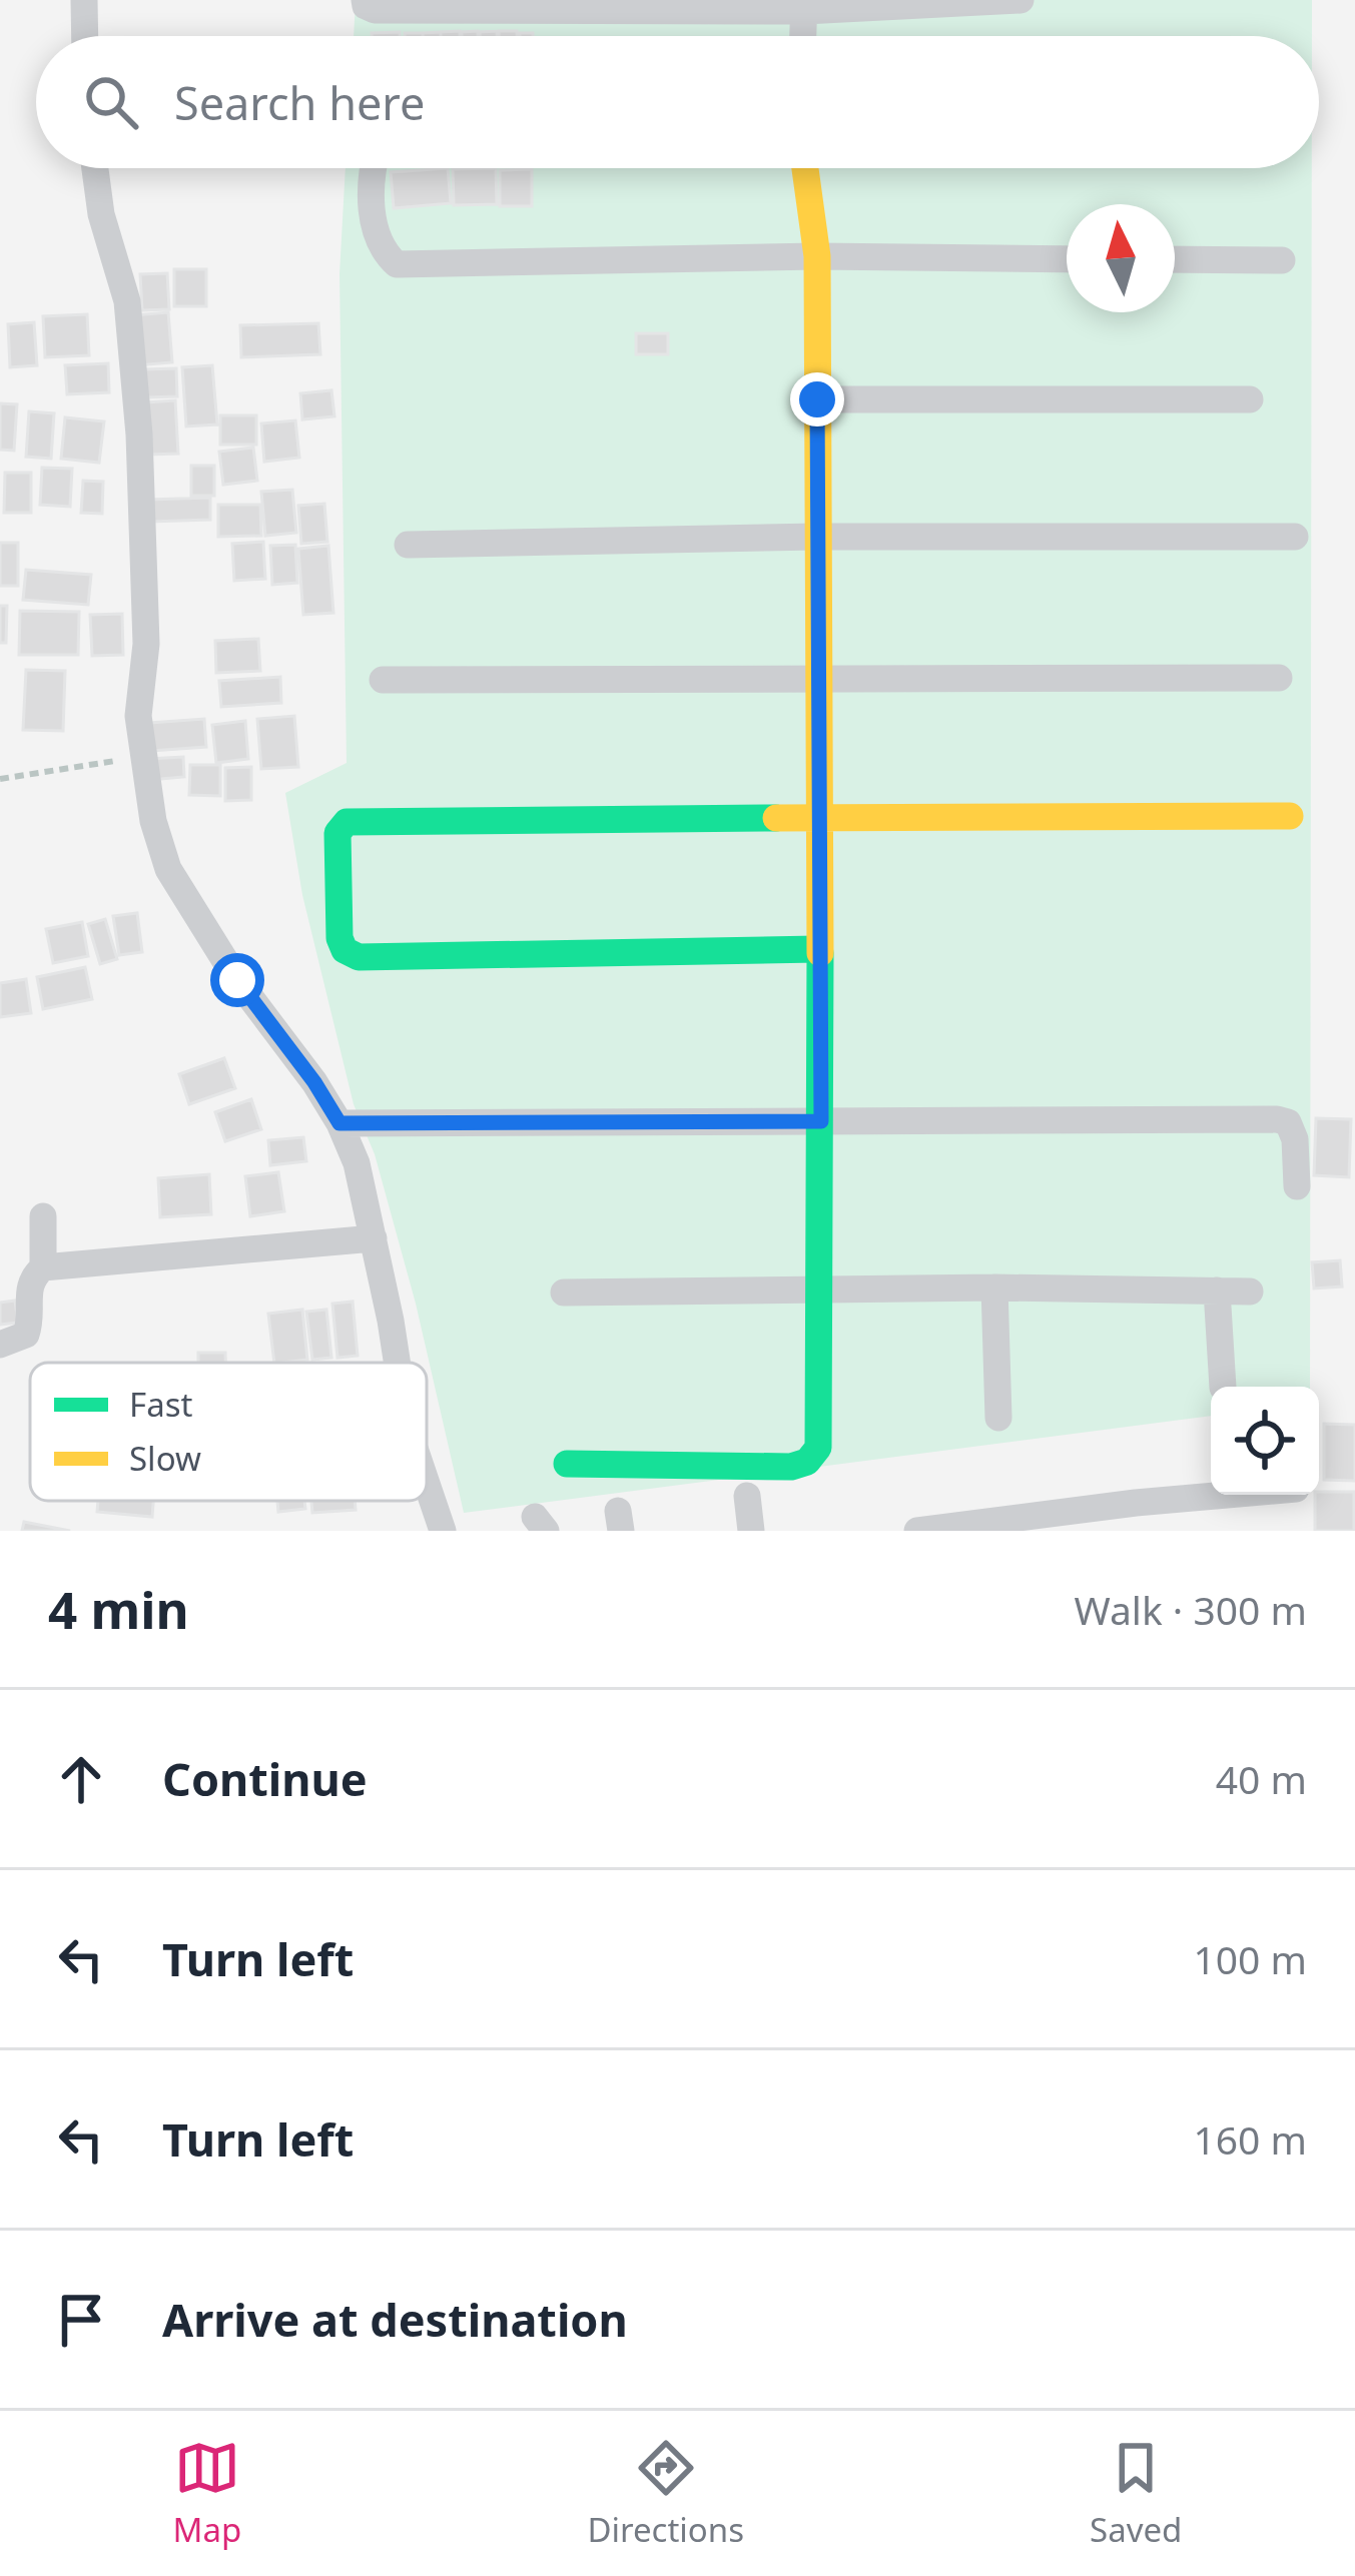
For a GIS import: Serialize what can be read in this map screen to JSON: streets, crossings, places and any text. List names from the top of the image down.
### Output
{
  "legend": ["Fast", "Slow"],
  "north": "top",
  "page": {
    "search": "Search here",
    "heading": ["4 min", "Walk · 300 m"],
    "list": [
      ["Continue", "40 m"],
      ["Turn left", "100 m"],
      ["Turn left", "160 m"],
      "Arrive at destination"
    ],
    "nav": ["Map", "Directions", "Saved"]
  }
}
